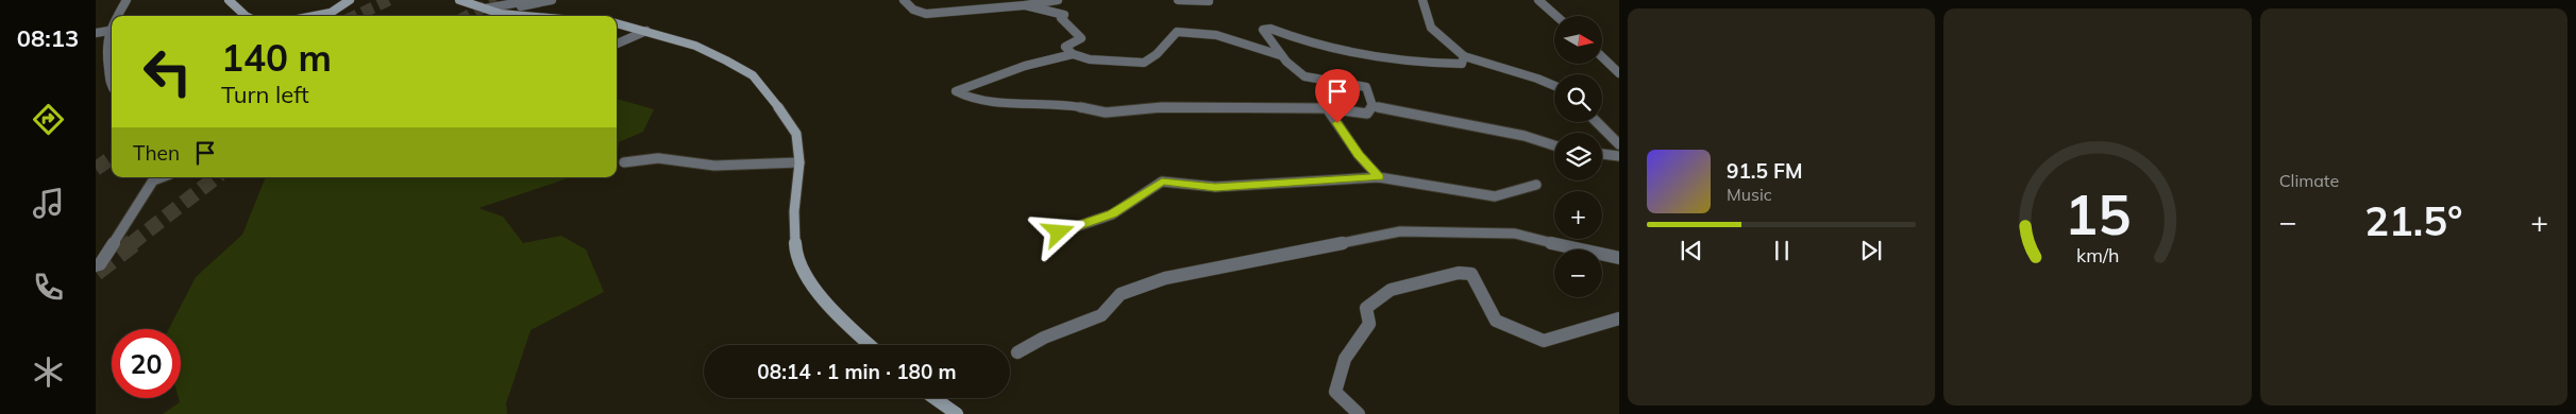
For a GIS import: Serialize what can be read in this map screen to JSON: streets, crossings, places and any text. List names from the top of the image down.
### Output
{
  "north": "right",
  "page": {
    "tabs": "08:13",
    "tile": "Climate",
    "map_buttons": ["+", "−"],
    "turn": ["140 m", "Turn left"],
    "then": "Then",
    "song": ["91.5 FM", "Music"],
    "heat": ["−", "21.5°", "+"],
    "limit": "20",
    "trip": "08:14 · 1 min · 180 m",
    "gauge": ["15", "km/h"]
  }
}
